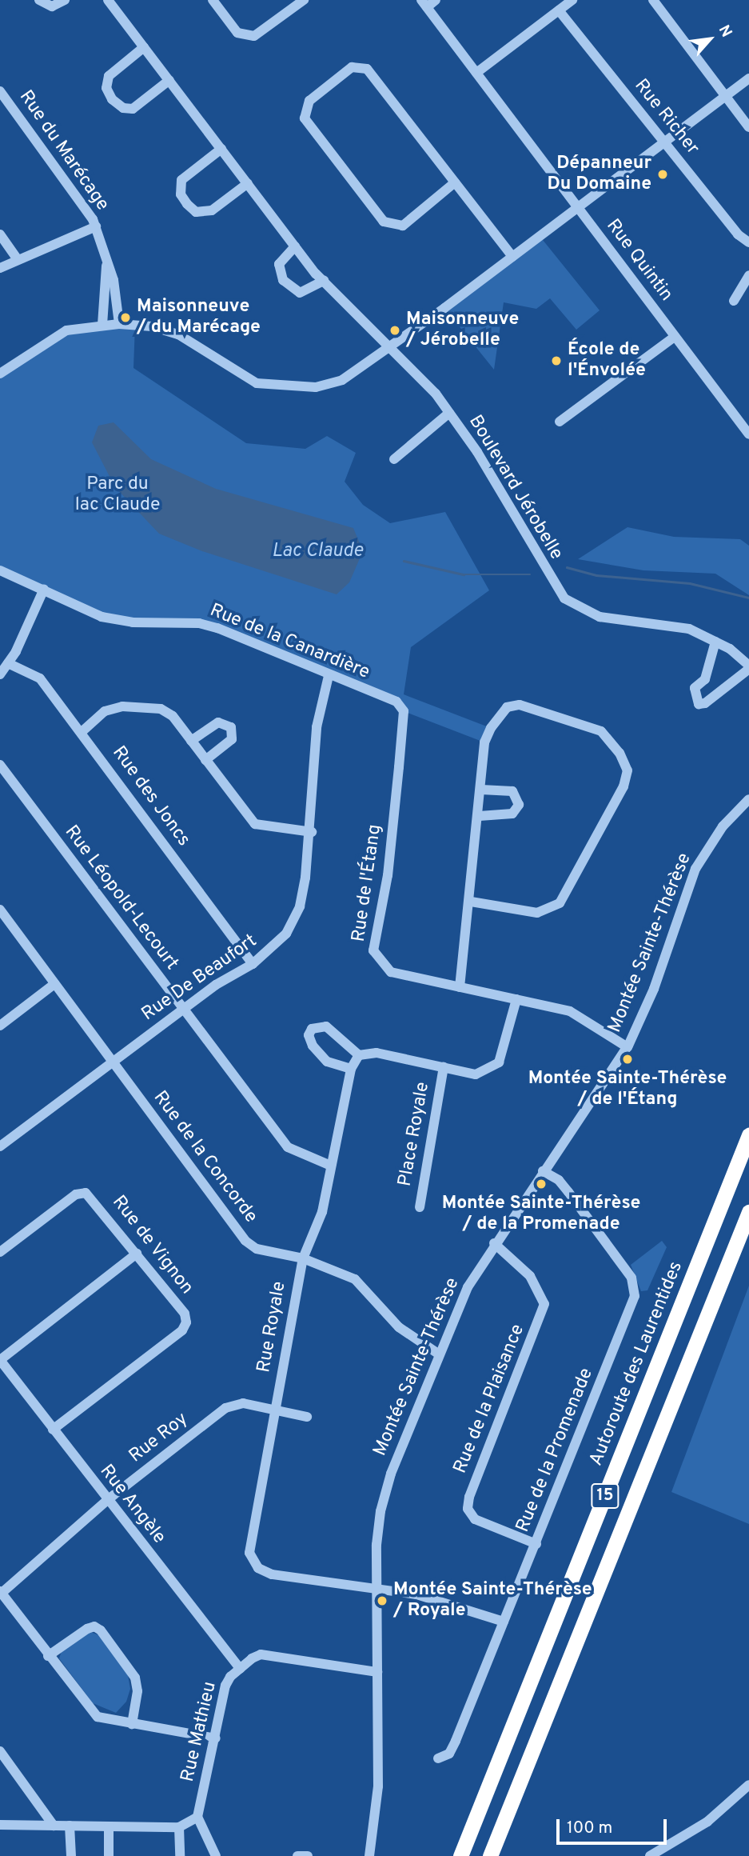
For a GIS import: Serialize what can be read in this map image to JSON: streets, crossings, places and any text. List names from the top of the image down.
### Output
{
  "streets": {
    "highway": ["Autoroute des Laurentides", "15"],
    "street": [
      "Rue Richer",
      "Rue du Marécage",
      "Rue Quintin",
      "Boulevard Jérobelle",
      "Rue de la Canardière",
      "Rue des Joncs",
      "Rue de l'Étang",
      "Rue Léopold-Lecourt",
      "Montée Sainte-Thérèse",
      "Rue De Beaufort",
      "Place Royale",
      "Rue de la Concorde",
      "Rue de Vignon",
      "Rue Royale",
      "Rue de la Plaisance",
      "Rue Roy",
      "Rue de la Promenade",
      "Rue Angèle",
      "Rue Mathieu"
    ]
  },
  "crossings": [
    ["Rue de la Canardière", "Rue de l'Étang"],
    ["Rue de la Canardière", "Rue De Beaufort"],
    ["Rue des Joncs", "Rue De Beaufort"],
    ["Rue de l'Étang", "Montée Sainte-Thérèse"],
    ["Rue Léopold-Lecourt", "Rue De Beaufort"],
    ["Rue Léopold-Lecourt", "Rue Royale"],
    ["Montée Sainte-Thérèse", "Rue de la Concorde"],
    ["Montée Sainte-Thérèse", "Rue Royale"],
    ["Montée Sainte-Thérèse", "Rue de la Plaisance"],
    ["Montée Sainte-Thérèse", "Rue de la Promenade"],
    ["Montée Sainte-Thérèse", "Rue Mathieu"],
    ["Rue De Beaufort", "Rue de la Concorde"],
    ["Rue de la Concorde", "Rue Royale"],
    ["Rue de Vignon", "Rue Angèle"],
    ["Rue Royale", "Rue Roy"],
    ["Rue Royale", "Rue de la Promenade"],
    ["Rue de la Plaisance", "Rue de la Promenade"],
    ["Rue Roy", "Rue Angèle"],
    ["Rue Angèle", "Rue Mathieu"]
  ],
  "water": ["Lac Claude"],
  "parks": ["Parc du lac Claude"],
  "places": [
    "Dépanneur Du Domaine",
    "Maisonneuve / du Marécage",
    "Maisonneuve / Jérobelle",
    "École de l'Énvolée",
    "Montée Sainte-Thérèse / de l'Étang",
    "Montée Sainte-Thérèse / de la Promenade",
    "Montée Sainte-Thérèse / Royale"
  ],
  "scale_bar": "100 m",
  "north": "top right"
}
